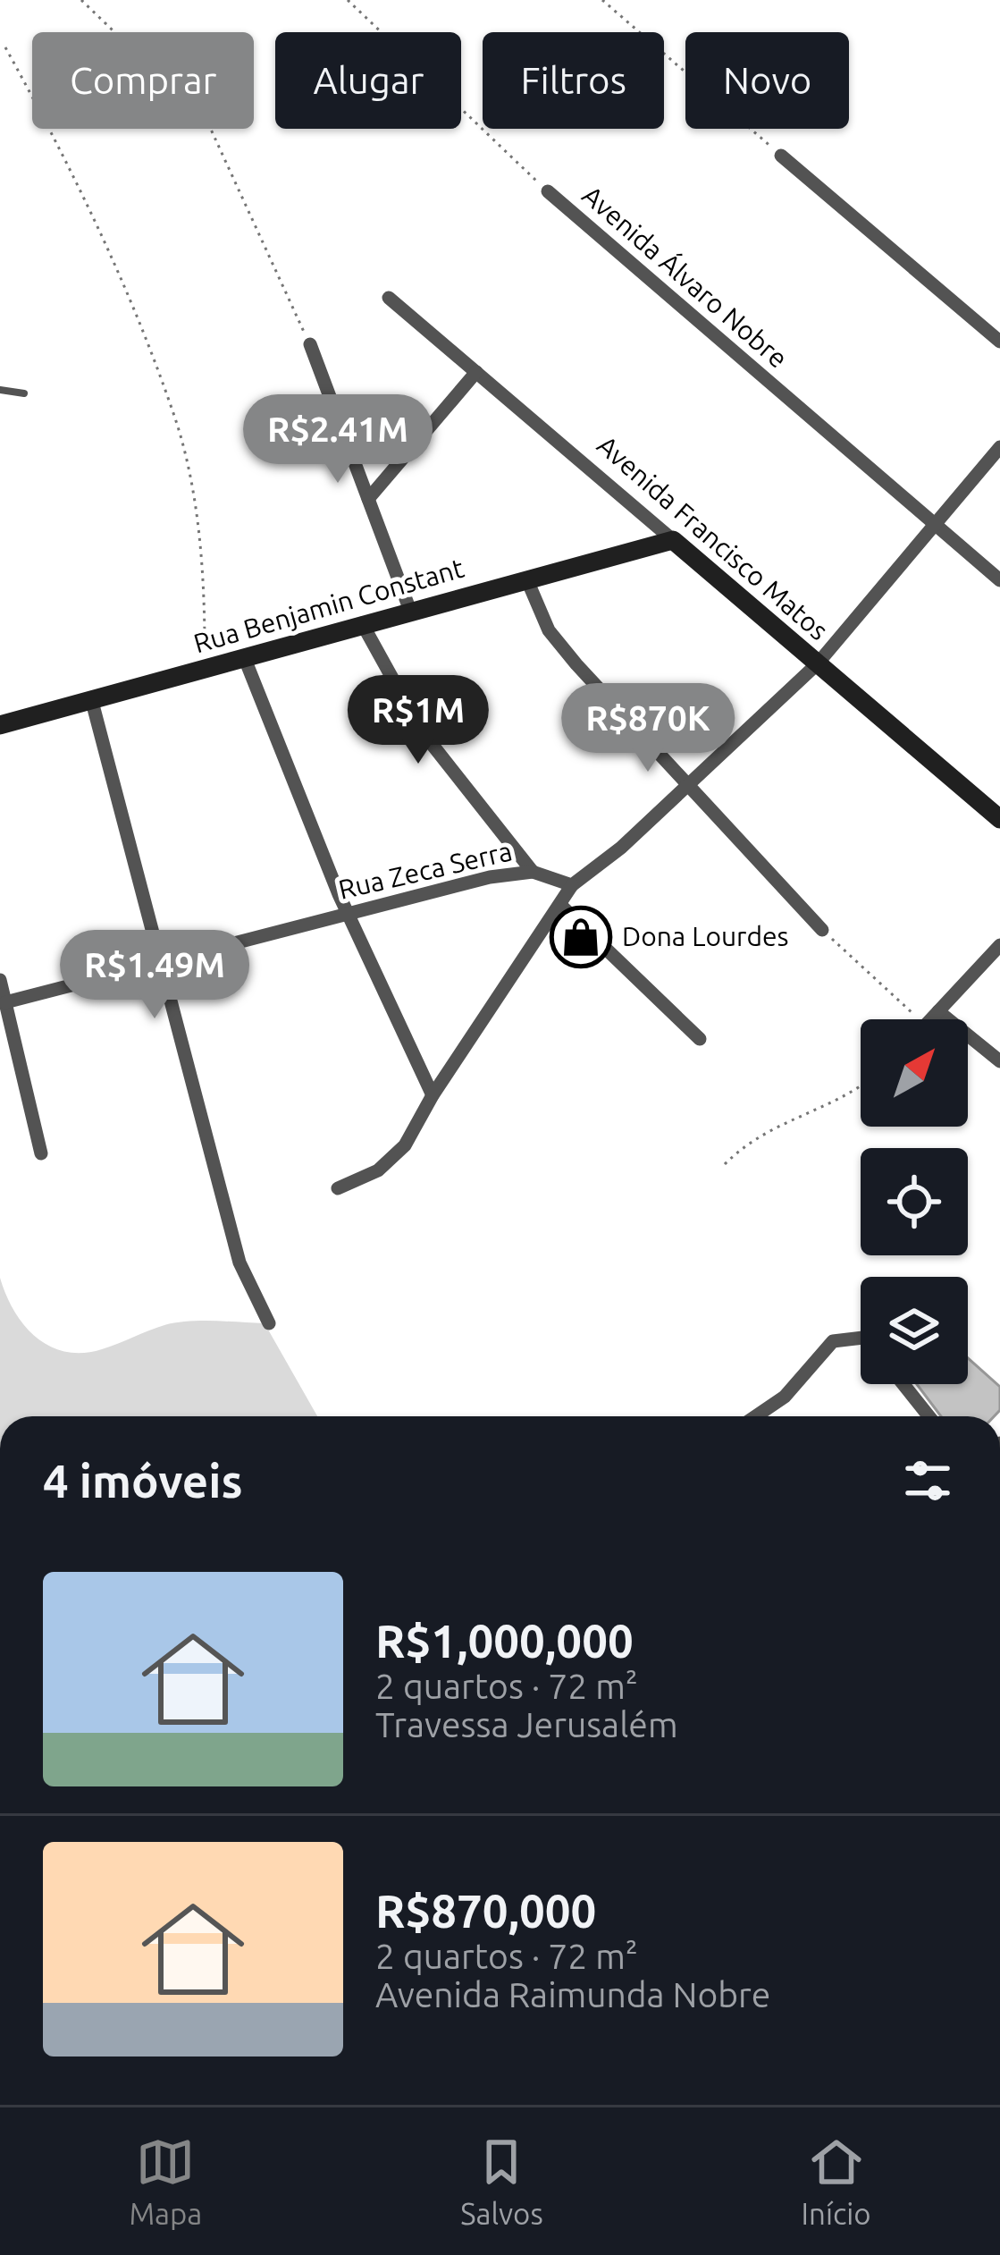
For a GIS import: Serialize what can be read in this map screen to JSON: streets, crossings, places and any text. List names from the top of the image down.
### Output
{
  "streets": {
    "street": [
      "Avenida Álvaro Nobre",
      "Avenida Francisco Matos",
      "Rua Benjamin Constant",
      "Rua Zeca Serra"
    ]
  },
  "crossings": [
    ["Avenida Francisco Matos", "Rua Benjamin Constant"]
  ],
  "places": {
    "shop": ["Dona Lourdes"]
  },
  "north": "top right",
  "page": {
    "chip": [
      "Comprar",
      "Alugar",
      "Filtros",
      "Novo"
    ],
    "price": [
      "R$2.41M",
      "R$1M",
      "R$870K",
      "R$1.49M"
    ],
    "heading": "4 imóveis",
    "list": [
      {
        "name": "R$1,000,000",
        "note": "2 quartos · 72 m² · Travessa Jerusalém"
      },
      {
        "name": "R$870,000",
        "note": "2 quartos · 72 m² · Avenida Raimunda Nobre"
      }
    ],
    "tabs": ["Mapa", "Salvos", "Início"]
  }
}
